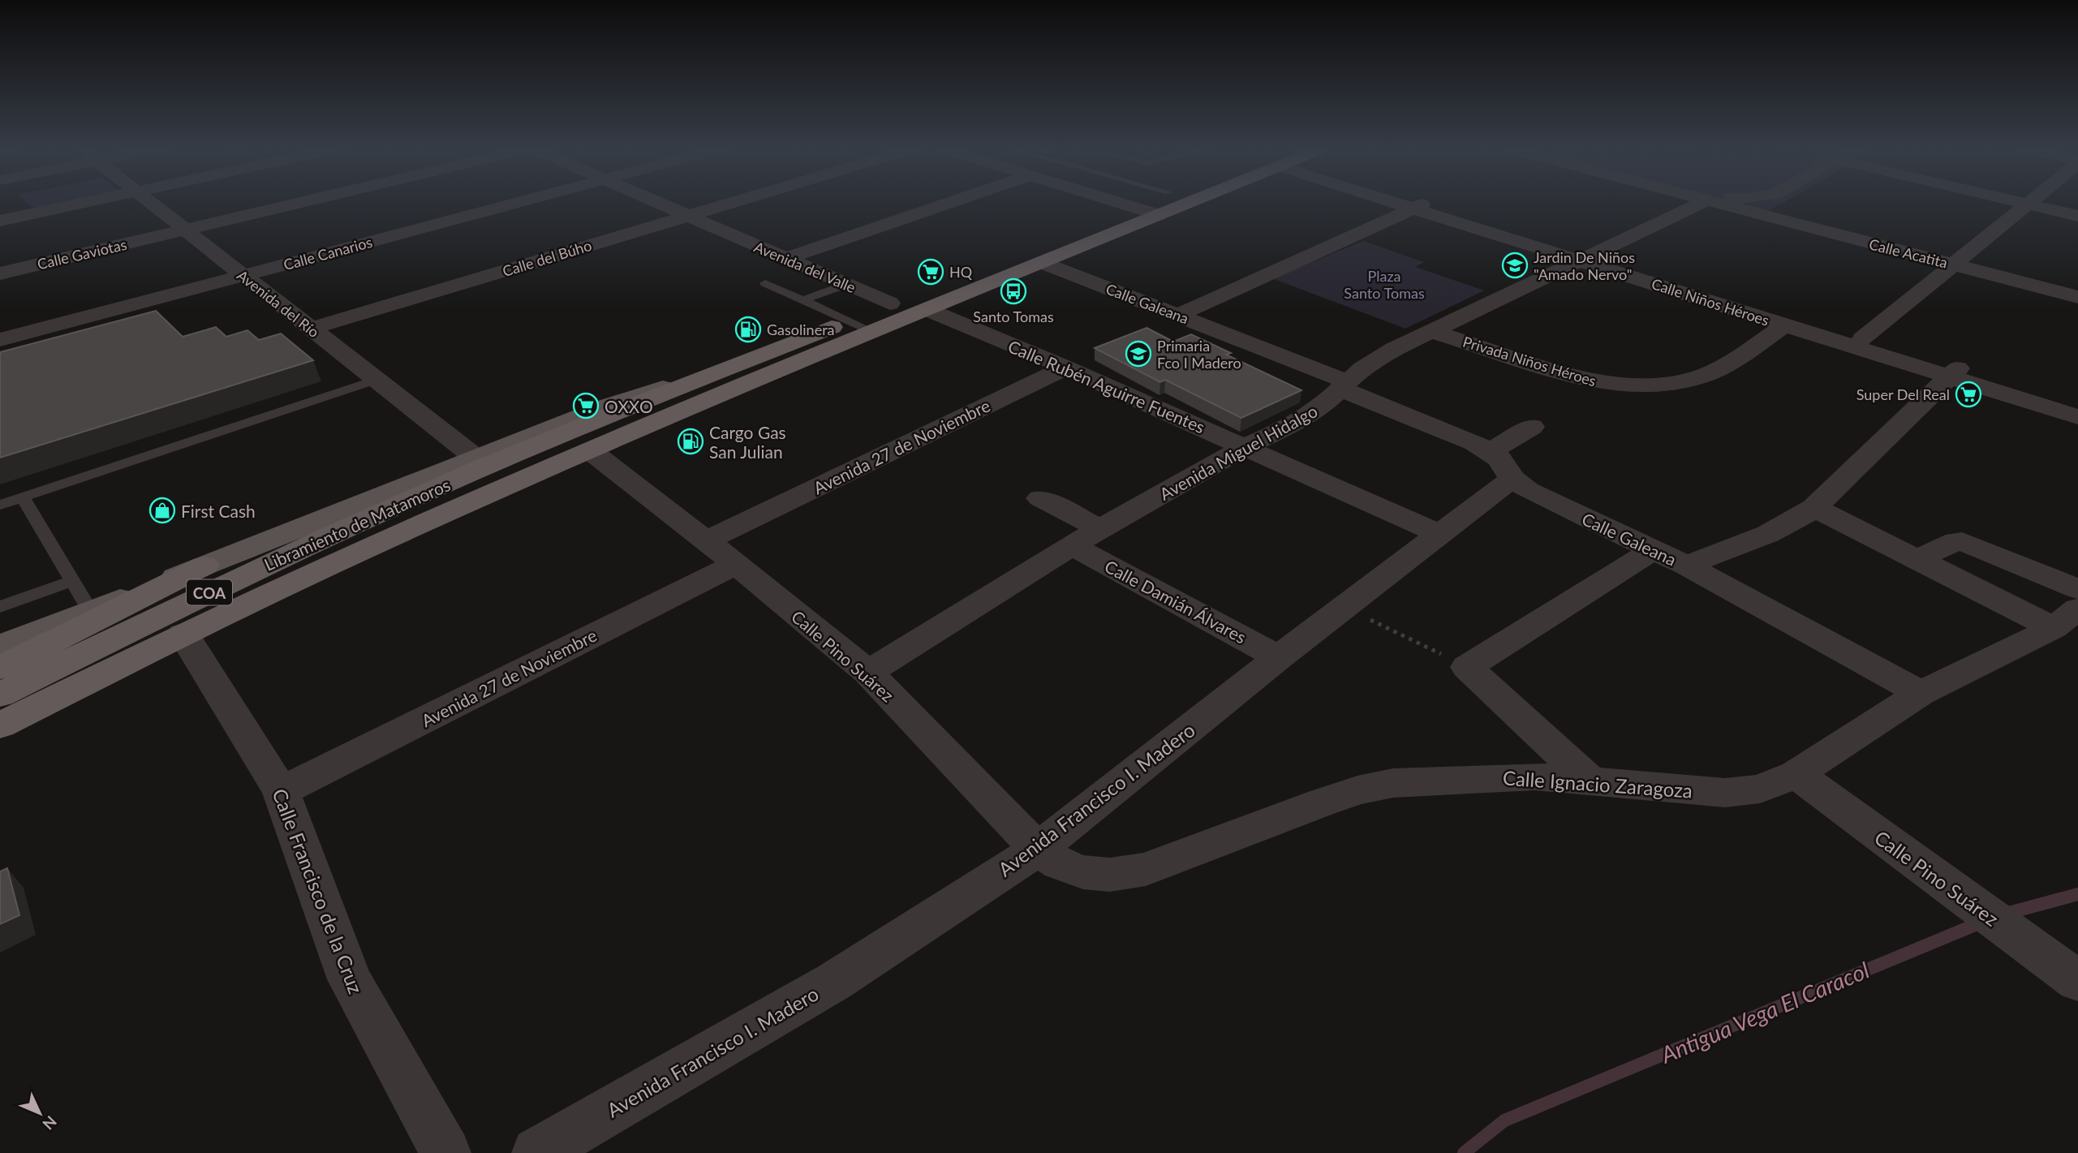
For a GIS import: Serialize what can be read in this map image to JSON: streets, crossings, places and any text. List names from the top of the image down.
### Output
{
  "streets": {
    "highway": ["Libramiento de Matamoros", "COA"],
    "street": [
      "Calle Canarios",
      "Calle Acatita",
      "Calle Gaviotas",
      "Calle del Búho",
      "Avenida del Valle",
      "Calle Niños Héroes",
      "Avenida del Río",
      "Calle Galeana",
      "Privada Niños Héroes",
      "Calle Rubén Aguirre Fuentes",
      "Avenida 27 de Noviembre",
      "Avenida Miguel Hidalgo",
      "Calle Damián Álvares",
      "Calle Pino Suárez",
      "Calle Ignacio Zaragoza",
      "Avenida Francisco I. Madero",
      "Calle Francisco de la Cruz"
    ]
  },
  "crossings": [
    ["Calle Canarios", "Avenida del Río"],
    ["Calle Gaviotas", "Avenida del Río"],
    ["Calle del Búho", "Avenida del Valle"],
    ["Calle del Búho", "Avenida del Río"],
    ["Avenida del Valle", "Libramiento de Matamoros"],
    ["Calle Niños Héroes", "Privada Niños Héroes"],
    ["Calle Niños Héroes", "Avenida Miguel Hidalgo"],
    ["Calle Galeana", "Avenida Miguel Hidalgo"],
    ["Calle Galeana", "Calle Ignacio Zaragoza"],
    ["Calle Galeana", "Avenida Francisco I. Madero"],
    ["Privada Niños Héroes", "Avenida Miguel Hidalgo"],
    ["Calle Rubén Aguirre Fuentes", "Avenida 27 de Noviembre"],
    ["Calle Rubén Aguirre Fuentes", "Avenida Miguel Hidalgo"],
    ["Calle Rubén Aguirre Fuentes", "Avenida Francisco I. Madero"],
    ["Avenida 27 de Noviembre", "Calle Pino Suárez"],
    ["Avenida 27 de Noviembre", "Calle Francisco de la Cruz"],
    ["Avenida Miguel Hidalgo", "Calle Damián Álvares"],
    ["Avenida Miguel Hidalgo", "Calle Pino Suárez"],
    ["Calle Damián Álvares", "Avenida Francisco I. Madero"],
    ["Calle Pino Suárez", "Calle Ignacio Zaragoza"],
    ["Calle Pino Suárez", "Avenida Francisco I. Madero"]
  ],
  "water": ["Antigua Vega El Caracol"],
  "parks": ["Plaza Santo Tomas"],
  "places": {
    "school or university": ["Jardin De Niños \"Amado Nervo\"", "Primaria Fco I Madero"],
    "supermarket": ["HQ", "Super Del Real", "OXXO"],
    "bus stop": ["Santo Tomas"],
    "fuel station": ["Gasolinera", "Cargo Gas San Julian"],
    "shop": ["First Cash"]
  },
  "north": "bottom right"
}
